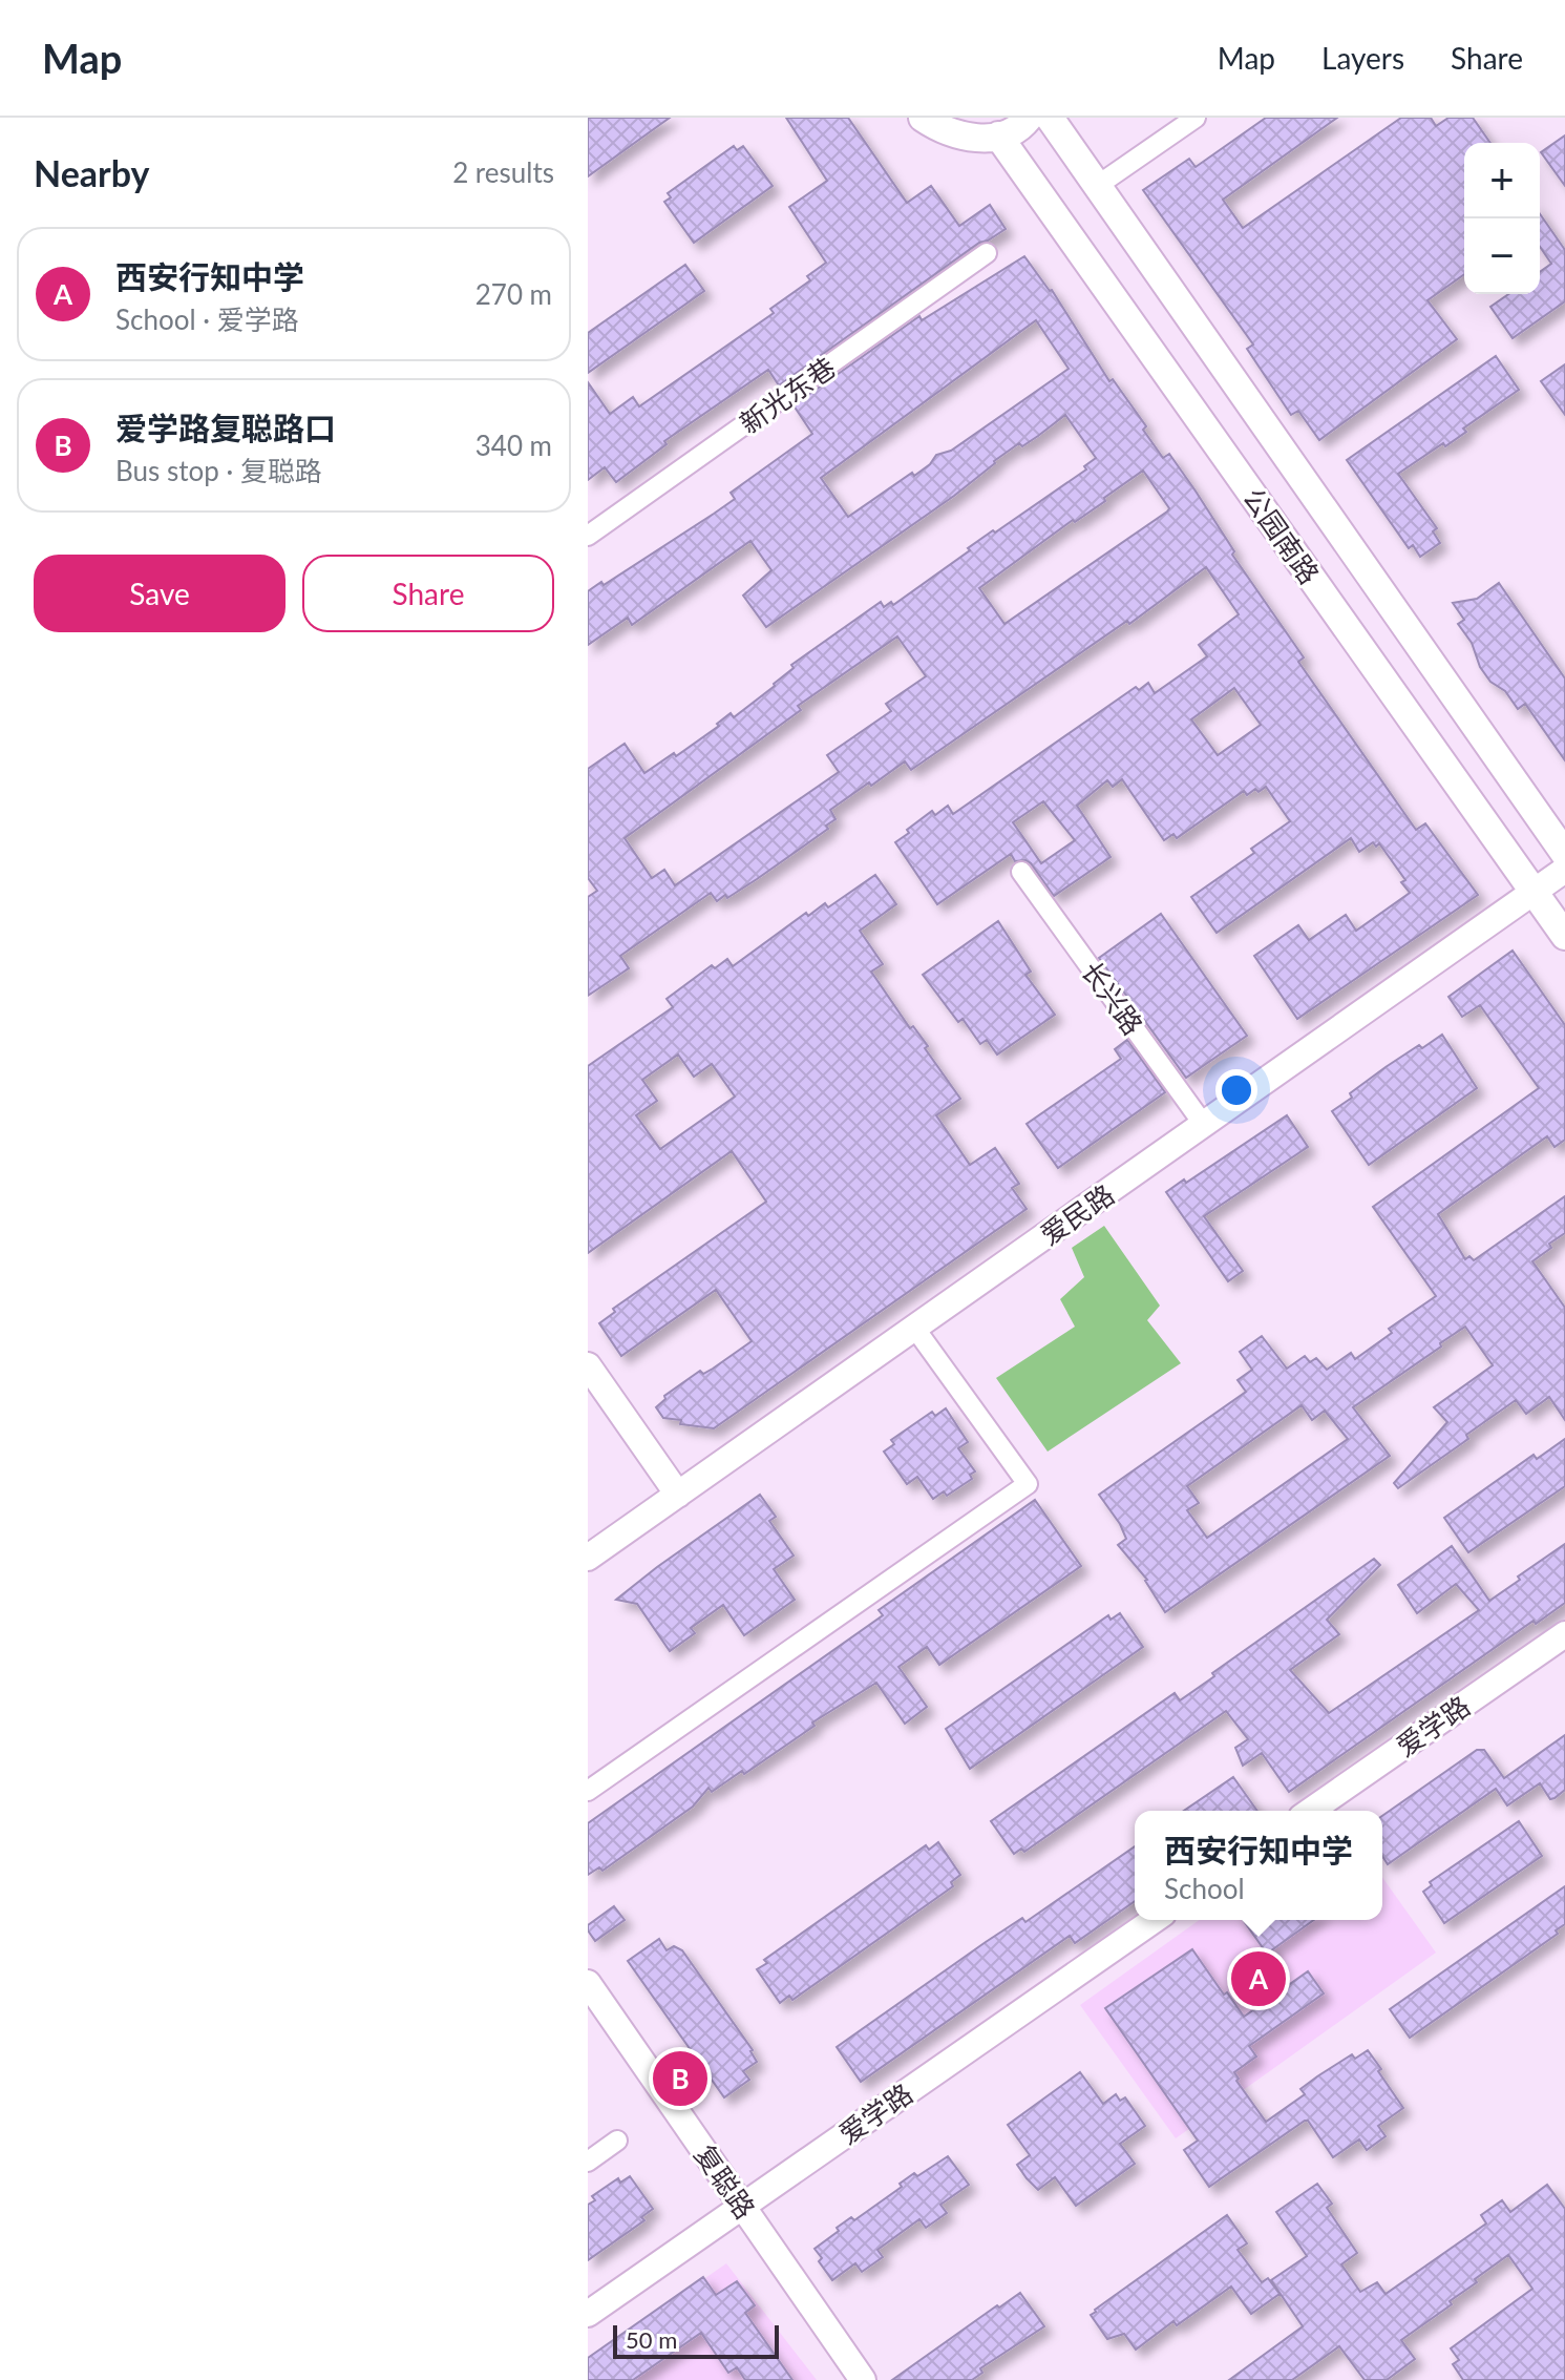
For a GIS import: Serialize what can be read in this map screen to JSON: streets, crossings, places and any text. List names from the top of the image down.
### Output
{
  "streets": {
    "main road": ["公园南路"],
    "street": [
      "新光东巷",
      "长兴路",
      "爱民路",
      "爱学路",
      "复聪路"
    ]
  },
  "crossings": [
    ["公园南路", "爱民路"],
    ["长兴路", "爱民路"],
    ["爱学路", "复聪路"]
  ],
  "scale_bar": "50 m",
  "page": {
    "header": "Map",
    "nav": ["Map", "Layers", "Share"],
    "heading": ["Nearby", "2 results"],
    "map_buttons": ["+", "−"],
    "list": [
      {
        "mark": "A",
        "name": "西安行知中学",
        "note": "School · 爱学路",
        "value": "270 m"
      },
      {
        "mark": "B",
        "name": "爱学路复聪路口",
        "note": "Bus stop · 复聪路",
        "value": "340 m"
      }
    ],
    "buttons": ["Save", "Share"],
    "popup": ["西安行知中学", "School"],
    "pins": ["A", "B"],
    "scale": "50 m"
  }
}
